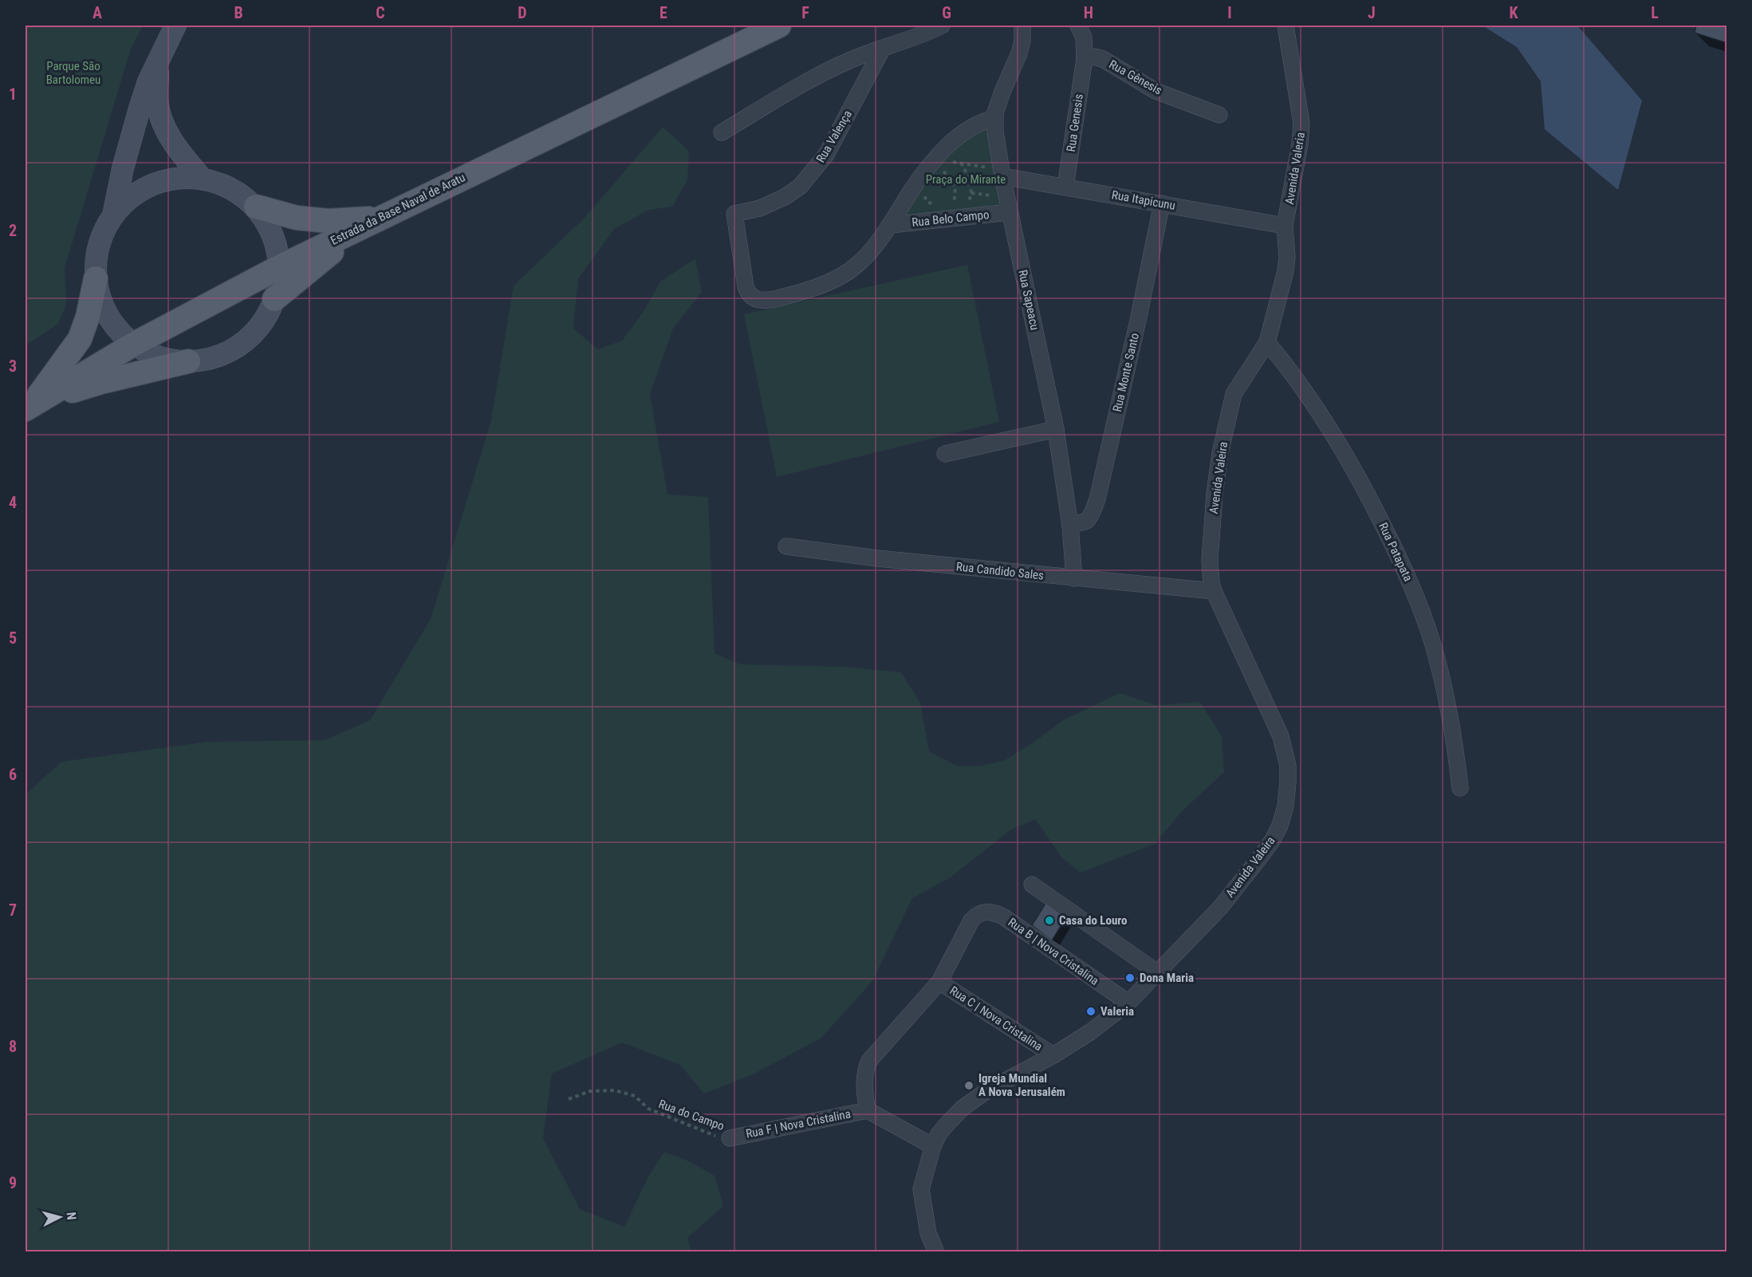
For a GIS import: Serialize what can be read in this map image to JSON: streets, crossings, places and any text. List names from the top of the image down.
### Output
{
  "streets": {
    "main road": ["Estrada da Base Naval de Aratu"],
    "street": [
      "Rua Gênesis",
      "Rua Genesis",
      "Rua Valença",
      "Avenida Valeria",
      "Rua Itapicunu",
      "Rua Belo Campo",
      "Rua Sapeacu",
      "Rua Monte Santo",
      "Avenida Valeira",
      "Rua Patapata",
      "Rua Candido Sales",
      "Rua B | Nova Cristalina",
      "Rua C | Nova Cristalina",
      "Rua F | Nova Cristalina"
    ],
    "path": ["Rua do Campo"]
  },
  "crossings": [
    ["Rua Gênesis", "Rua Genesis"],
    ["Rua Genesis", "Rua Itapicunu"],
    ["Rua Valença", "Rua Belo Campo"],
    ["Avenida Valeria", "Rua Itapicunu"],
    ["Avenida Valeria", "Avenida Valeira"],
    ["Rua Itapicunu", "Rua Sapeacu"],
    ["Rua Itapicunu", "Rua Monte Santo"],
    ["Rua Itapicunu", "Avenida Valeira"],
    ["Rua Belo Campo", "Rua Sapeacu"],
    ["Rua Sapeacu", "Rua Monte Santo"],
    ["Rua Sapeacu", "Rua Candido Sales"],
    ["Avenida Valeira", "Rua Patapata"],
    ["Avenida Valeira", "Rua Candido Sales"],
    ["Avenida Valeira", "Rua B | Nova Cristalina"],
    ["Avenida Valeira", "Rua C | Nova Cristalina"],
    ["Rua B | Nova Cristalina", "Rua C | Nova Cristalina"],
    ["Rua do Campo", "Rua F | Nova Cristalina"]
  ],
  "parks": ["Parque São Bartolomeu", "Praça do Mirante"],
  "places": [
    "Casa do Louro",
    "Dona Maria",
    "Valeria",
    "Igreja Mundial A Nova Jerusalém"
  ],
  "north": "right",
  "grid": {
    "columns": [
      "A",
      "B",
      "C",
      "D",
      "E",
      "F",
      "G",
      "H",
      "I",
      "J",
      "K",
      "L"
    ],
    "rows": [
      "1",
      "2",
      "3",
      "4",
      "5",
      "6",
      "7",
      "8",
      "9"
    ]
  }
}
